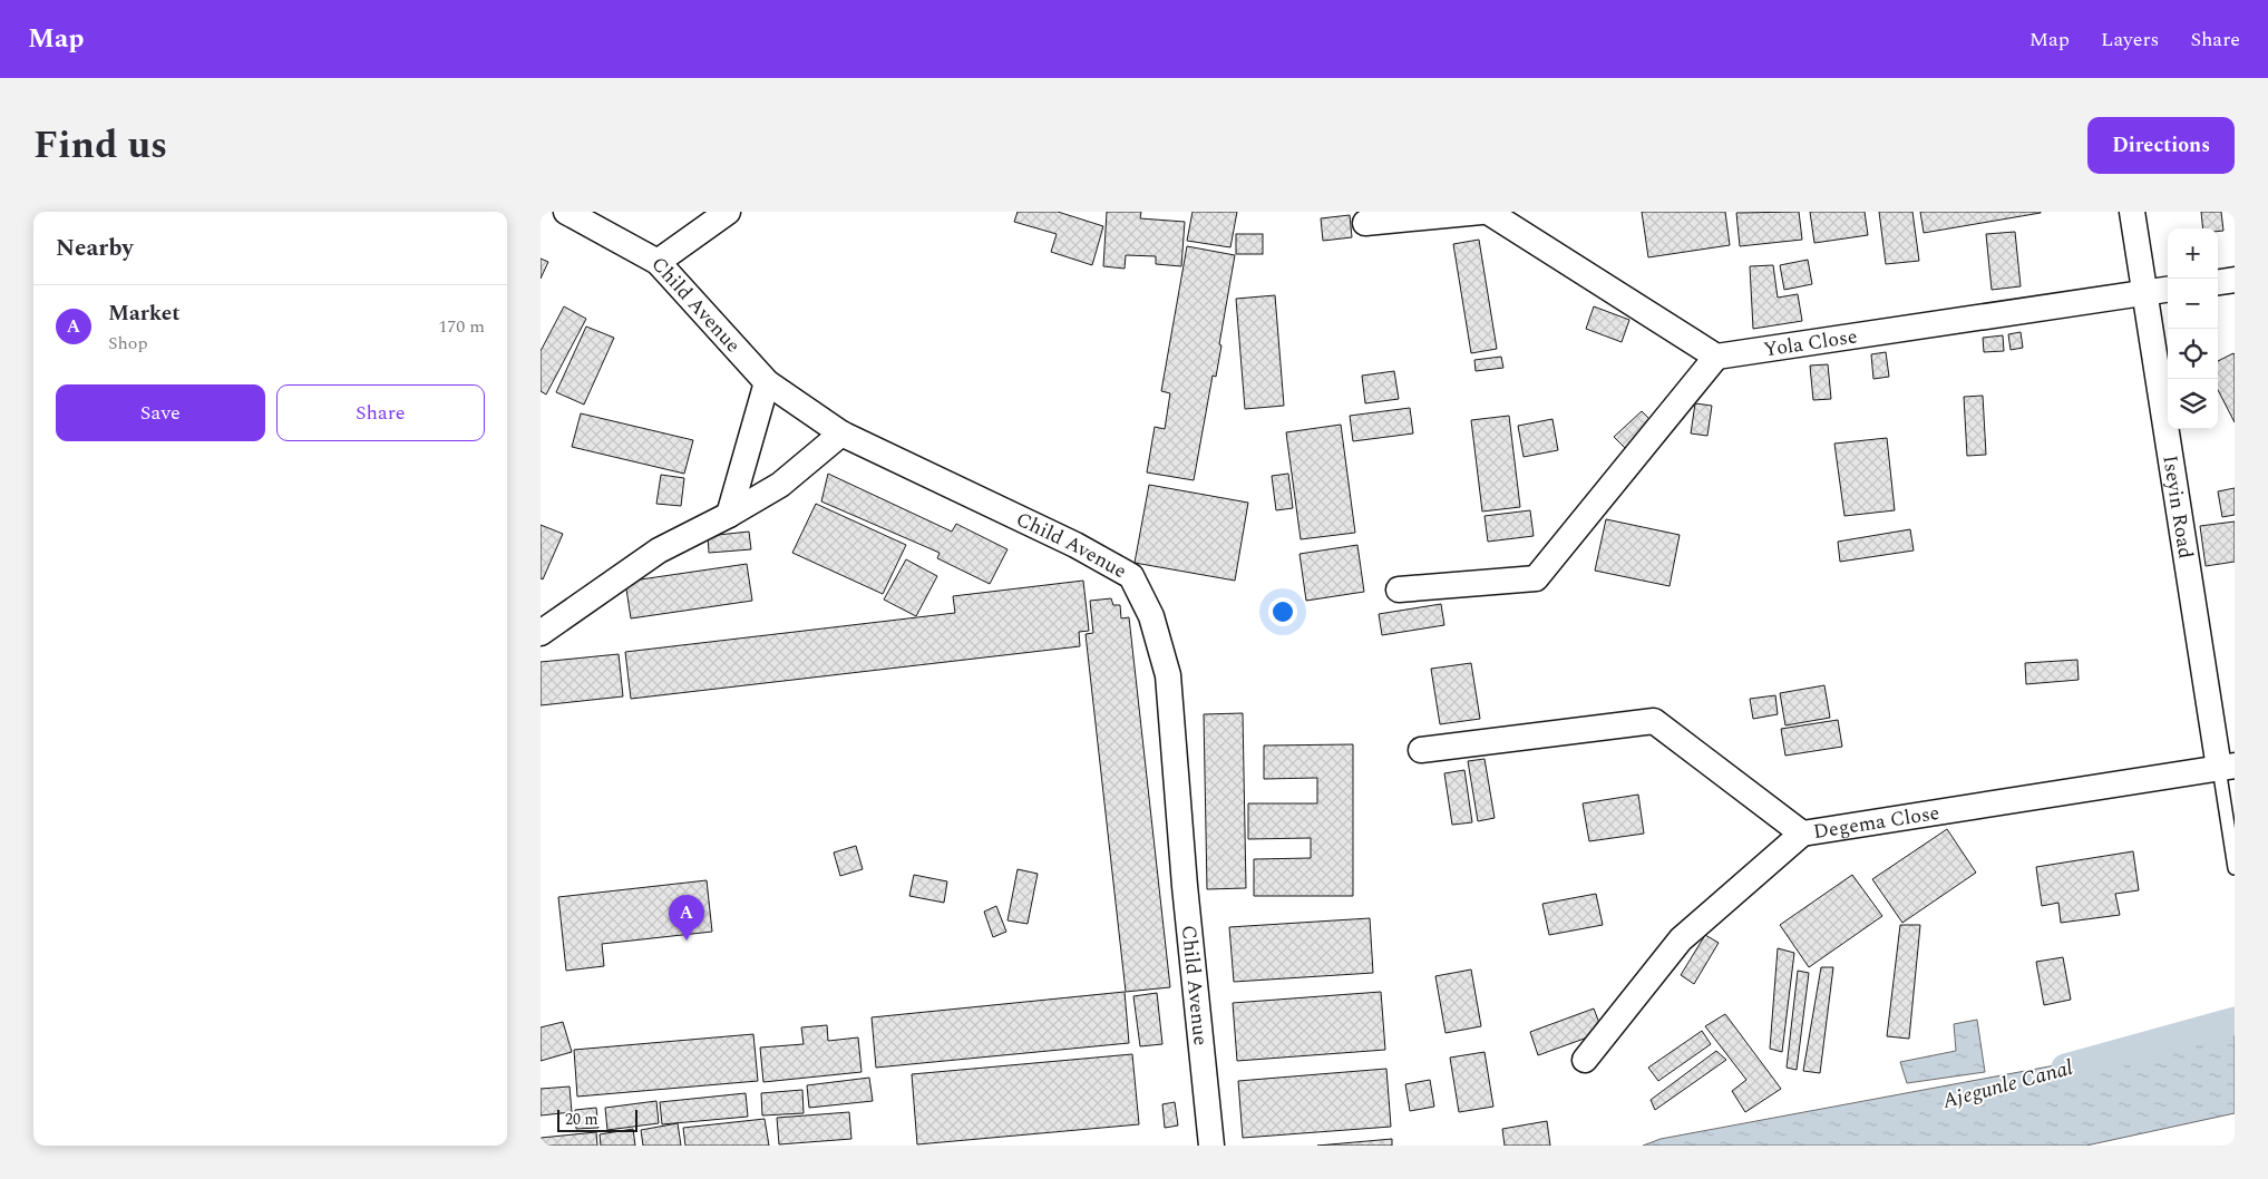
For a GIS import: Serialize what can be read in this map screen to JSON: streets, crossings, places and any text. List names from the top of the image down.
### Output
{
  "streets": {
    "street": [
      "Child Avenue",
      "Yola Close",
      "Iseyin Road",
      "Degema Close"
    ]
  },
  "crossings": [
    ["Yola Close", "Iseyin Road"],
    ["Iseyin Road", "Degema Close"]
  ],
  "water": ["Ajegunle Canal"],
  "scale_bar": "20 m",
  "page": {
    "header": "Map",
    "nav": ["Map", "Layers", "Share"],
    "title": "Find us",
    "buttons": [
      "Directions",
      ["Save", "Share"]
    ],
    "heading": "Nearby",
    "map_buttons": ["+", "−"],
    "list": [
      {
        "mark": "A",
        "name": "Market",
        "note": "Shop",
        "value": "170 m"
      }
    ],
    "pins": "A",
    "scale": "20 m"
  }
}
